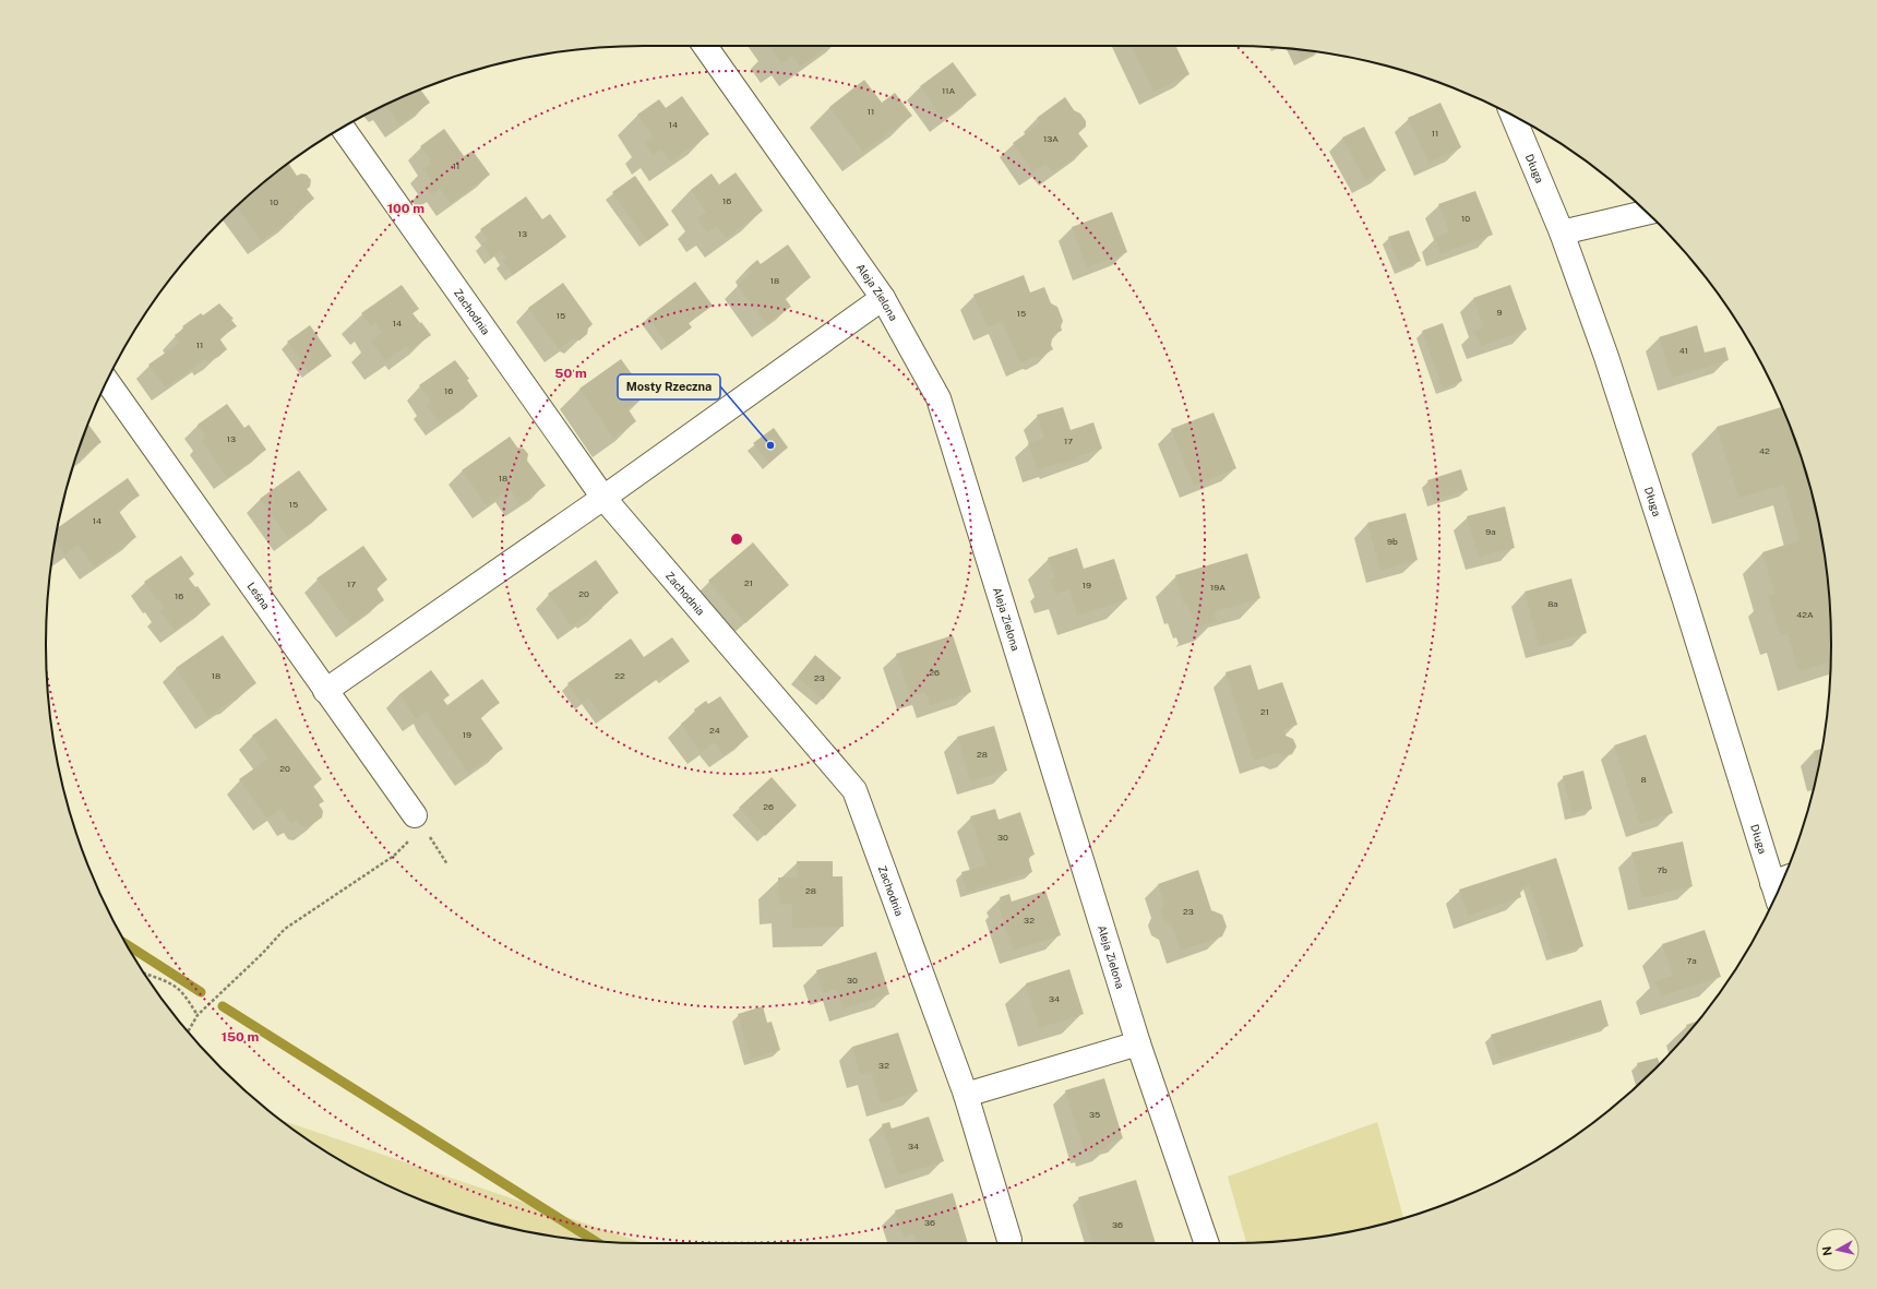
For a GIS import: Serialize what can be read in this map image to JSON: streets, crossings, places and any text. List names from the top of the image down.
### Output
{
  "streets": {
    "street": [
      "Długa",
      "Aleja Zielona",
      "Zachodnia",
      "Leśna"
    ]
  },
  "places": ["Mosty Rzeczna"],
  "house_numbers": [
    "11A",
    "11",
    "14",
    "11",
    "13A",
    "11",
    "16",
    "10",
    "10",
    "13",
    "18",
    "9",
    "15",
    "15",
    "14",
    "11",
    "41",
    "16",
    "13",
    "17",
    "42",
    "18",
    "15",
    "14",
    "9a",
    "9b",
    "21",
    "17",
    "19",
    "19A",
    "20",
    "16",
    "8a",
    "42A",
    "26",
    "18",
    "22",
    "23",
    "21",
    "24",
    "19",
    "28",
    "20",
    "8",
    "26",
    "30",
    "7b",
    "28",
    "23",
    "32",
    "7a",
    "30",
    "34",
    "32",
    "35",
    "34",
    "36",
    "36"
  ],
  "north": "left",
  "rings": ["100 m", "50 m", "150 m"]
}
